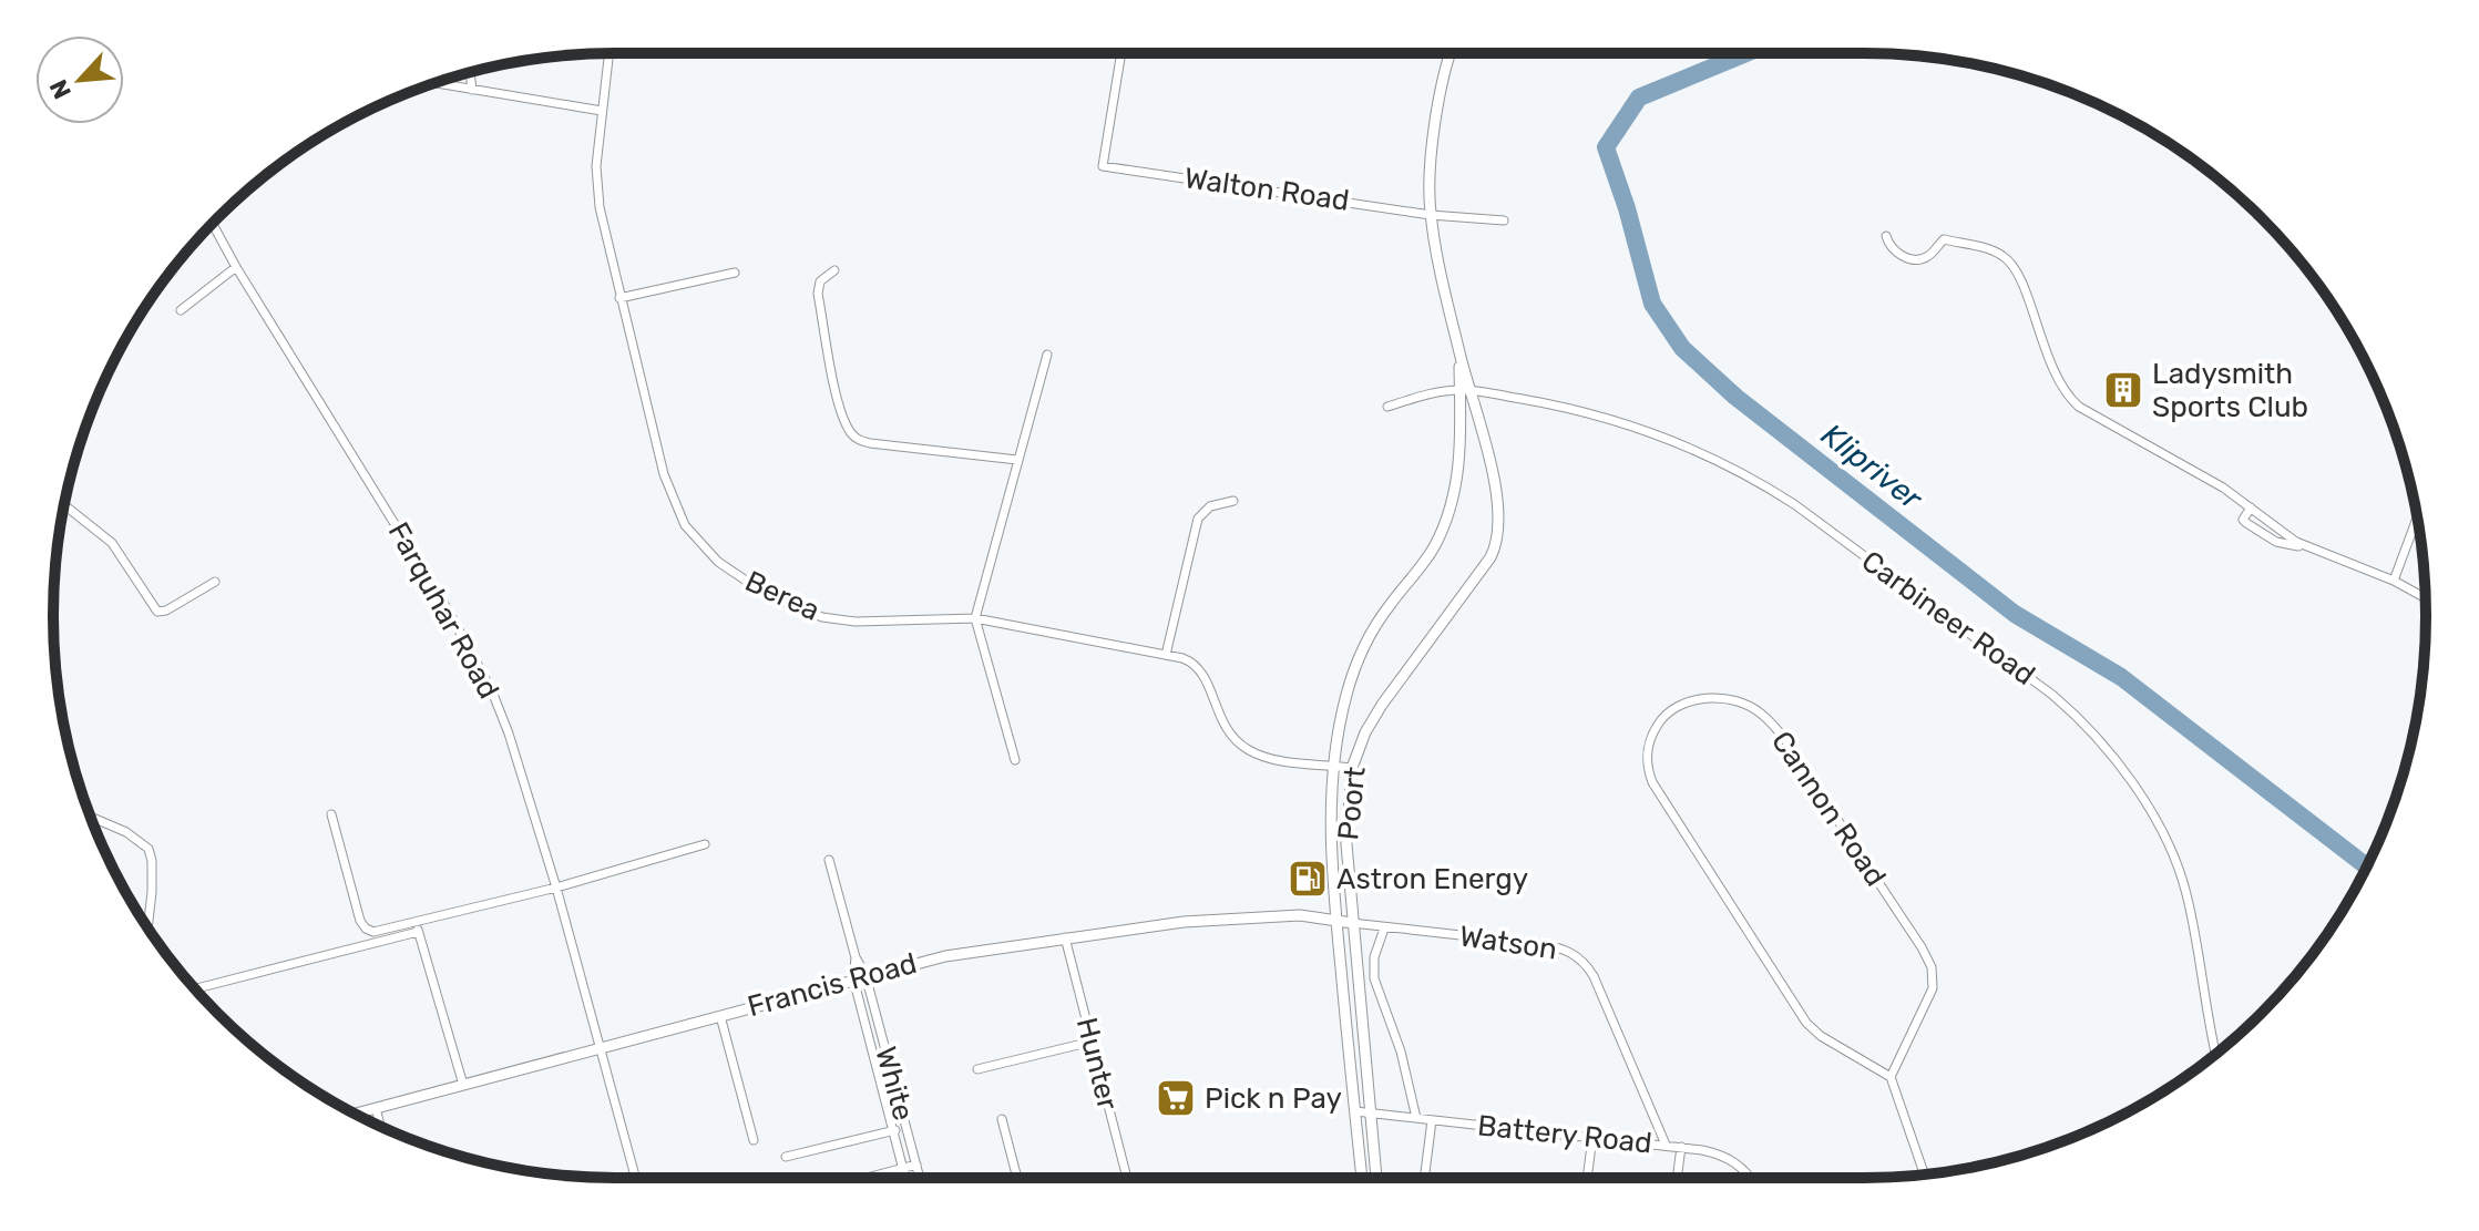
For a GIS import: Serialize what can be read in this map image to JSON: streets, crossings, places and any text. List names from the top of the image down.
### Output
{
  "streets": {
    "street": [
      "Walton Road",
      "Berea",
      "Farquhar Road",
      "Carbineer Road",
      "Poort",
      "Cannon Road",
      "Watson",
      "Francis Road",
      "Hunter",
      "White",
      "Battery Road"
    ]
  },
  "crossings": [
    ["Walton Road", "Poort"],
    ["Berea", "Poort"],
    ["Farquhar Road", "Francis Road"],
    ["Carbineer Road", "Poort"],
    ["Poort", "Watson"],
    ["Poort", "Francis Road"],
    ["Poort", "Battery Road"],
    ["Watson", "Francis Road"],
    ["Watson", "Battery Road"],
    ["Francis Road", "Hunter"],
    ["Francis Road", "White"]
  ],
  "water": ["Klipriver"],
  "places": {
    "building": ["Ladysmith Sports Club"],
    "fuel station": ["Astron Energy"],
    "supermarket": ["Pick n Pay"]
  },
  "north": "bottom left"
}
